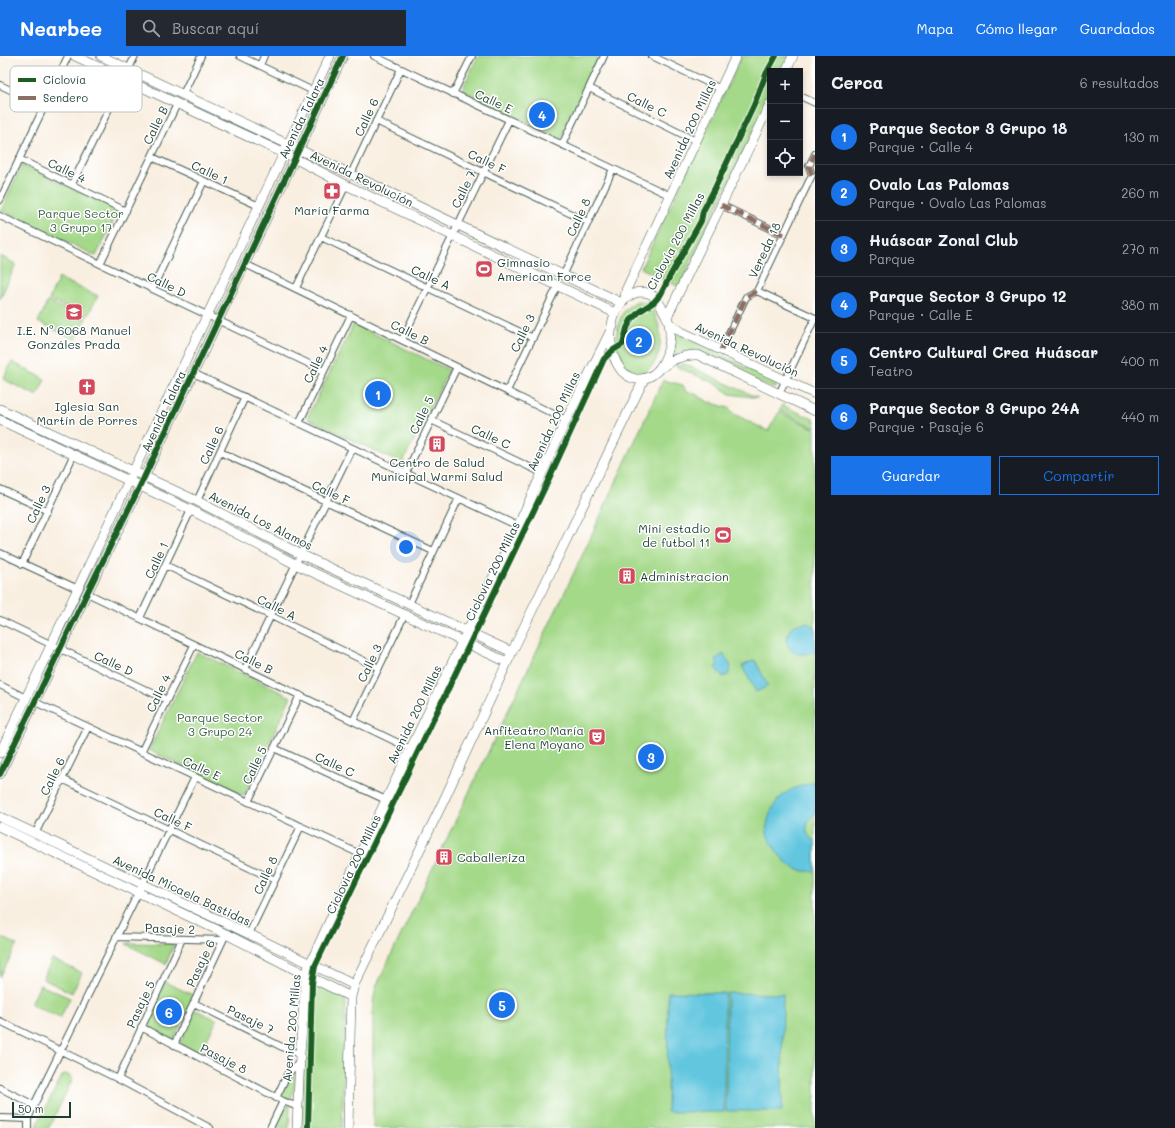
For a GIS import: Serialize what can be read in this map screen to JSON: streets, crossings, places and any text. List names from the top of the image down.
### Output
{
  "streets": {
    "street": [
      "Calle E",
      "Calle C",
      "Calle 6",
      "Avenida Talara",
      "Calle B",
      "Avenida 200 Millas",
      "Calle F",
      "Calle 4",
      "Calle 1",
      "Avenida Revolución",
      "Calle 7",
      "Calle 8",
      "Vereda 18",
      "Calle A",
      "Calle D",
      "Calle 3",
      "Calle 5",
      "Avenida Los Alamos",
      "Avenida Micaela Bastidas",
      "Pasaje 2",
      "Pasaje 6",
      "Pasaje 5",
      "Pasaje 7",
      "Pasaje 8"
    ],
    "cycle path": ["Ciclovía 200 Millas"]
  },
  "crossings": [
    ["Calle E", "Calle 6"],
    ["Calle E", "Avenida Talara"],
    ["Calle E", "Avenida 200 Millas"],
    ["Calle E", "Calle 4"],
    ["Calle E", "Calle 7"],
    ["Calle E", "Calle 8"],
    ["Calle E", "Calle 5"],
    ["Calle C", "Avenida 200 Millas"],
    ["Calle C", "Calle 5"],
    ["Calle 6", "Calle F"],
    ["Calle 6", "Avenida Revolución"],
    ["Calle 6", "Avenida Los Alamos"],
    ["Calle 6", "Avenida Micaela Bastidas"],
    ["Avenida Talara", "Calle B"],
    ["Avenida Talara", "Calle 1"],
    ["Avenida Talara", "Avenida Revolución"],
    ["Avenida Talara", "Calle D"],
    ["Avenida Talara", "Avenida Los Alamos"],
    ["Calle B", "Avenida 200 Millas"],
    ["Calle B", "Calle 4"],
    ["Calle B", "Calle 1"],
    ["Calle B", "Avenida Revolución"],
    ["Calle B", "Calle 7"],
    ["Calle B", "Calle D"],
    ["Calle B", "Calle 3"],
    ["Calle B", "Calle 5"],
    ["Avenida 200 Millas", "Avenida Revolución"],
    ["Avenida 200 Millas", "Avenida Los Alamos"],
    ["Avenida 200 Millas", "Avenida Micaela Bastidas"],
    ["Avenida 200 Millas", "Pasaje 7"],
    ["Avenida 200 Millas", "Pasaje 8"],
    ["Calle F", "Calle 7"],
    ["Calle F", "Calle 8"],
    ["Calle 4", "Calle D"],
    ["Calle 1", "Calle A"],
    ["Calle 1", "Avenida Los Alamos"],
    ["Avenida Revolución", "Calle 7"],
    ["Avenida Revolución", "Calle 8"],
    ["Avenida Revolución", "Vereda 18"],
    ["Avenida Revolución", "Calle 3"],
    ["Calle 7", "Calle A"],
    ["Calle 8", "Avenida Micaela Bastidas"],
    ["Calle A", "Calle 3"],
    ["Calle 3", "Avenida Los Alamos"],
    ["Avenida Micaela Bastidas", "Pasaje 2"],
    ["Avenida Micaela Bastidas", "Pasaje 6"],
    ["Pasaje 2", "Pasaje 6"],
    ["Pasaje 2", "Pasaje 5"],
    ["Pasaje 6", "Pasaje 7"],
    ["Pasaje 6", "Pasaje 8"],
    ["Pasaje 5", "Pasaje 8"]
  ],
  "parks": ["Parque Sector 3 Grupo 17", "Parque Sector 3 Grupo 24"],
  "places": {
    "pharmacy": ["María Farma"],
    "sports": ["Gimnasio American Force", "Mini estadio de futbol 11"],
    "school or university": ["I.E. N° 6068 Manuel Gonzáles Prada"],
    "church": ["Iglesia San Martín de Porres"],
    "building": ["Centro de Salud Municipal Warmi Salud", "Administracion", "Caballeriza"],
    "theatre": ["Anfiteatro María Elena Moyano"]
  },
  "legend": ["Ciclovía", "Sendero"],
  "scale_bar": "50 m",
  "page": {
    "header": "Nearbee",
    "search": "Buscar aquí",
    "nav": ["Mapa", "Cómo llegar", "Guardados"],
    "heading": ["Cerca", "6 resultados"],
    "map_buttons": ["+", "−"],
    "pins": [
      "4",
      "2",
      "1",
      "3",
      "5",
      "6"
    ],
    "list": [
      {
        "mark": "1",
        "name": "Parque Sector 3 Grupo 18",
        "note": "Parque · Calle 4",
        "value": "130 m"
      },
      {
        "mark": "2",
        "name": "Ovalo Las Palomas",
        "note": "Parque · Ovalo Las Palomas",
        "value": "260 m"
      },
      {
        "mark": "3",
        "name": "Huáscar Zonal Club",
        "note": "Parque",
        "value": "270 m"
      },
      {
        "mark": "4",
        "name": "Parque Sector 3 Grupo 12",
        "note": "Parque · Calle E",
        "value": "380 m"
      },
      {
        "mark": "5",
        "name": "Centro Cultural Crea Huáscar",
        "note": "Teatro",
        "value": "400 m"
      },
      {
        "mark": "6",
        "name": "Parque Sector 3 Grupo 24A",
        "note": "Parque · Pasaje 6",
        "value": "440 m"
      }
    ],
    "buttons": ["Guardar", "Compartir"],
    "scale": "50 m"
  }
}
